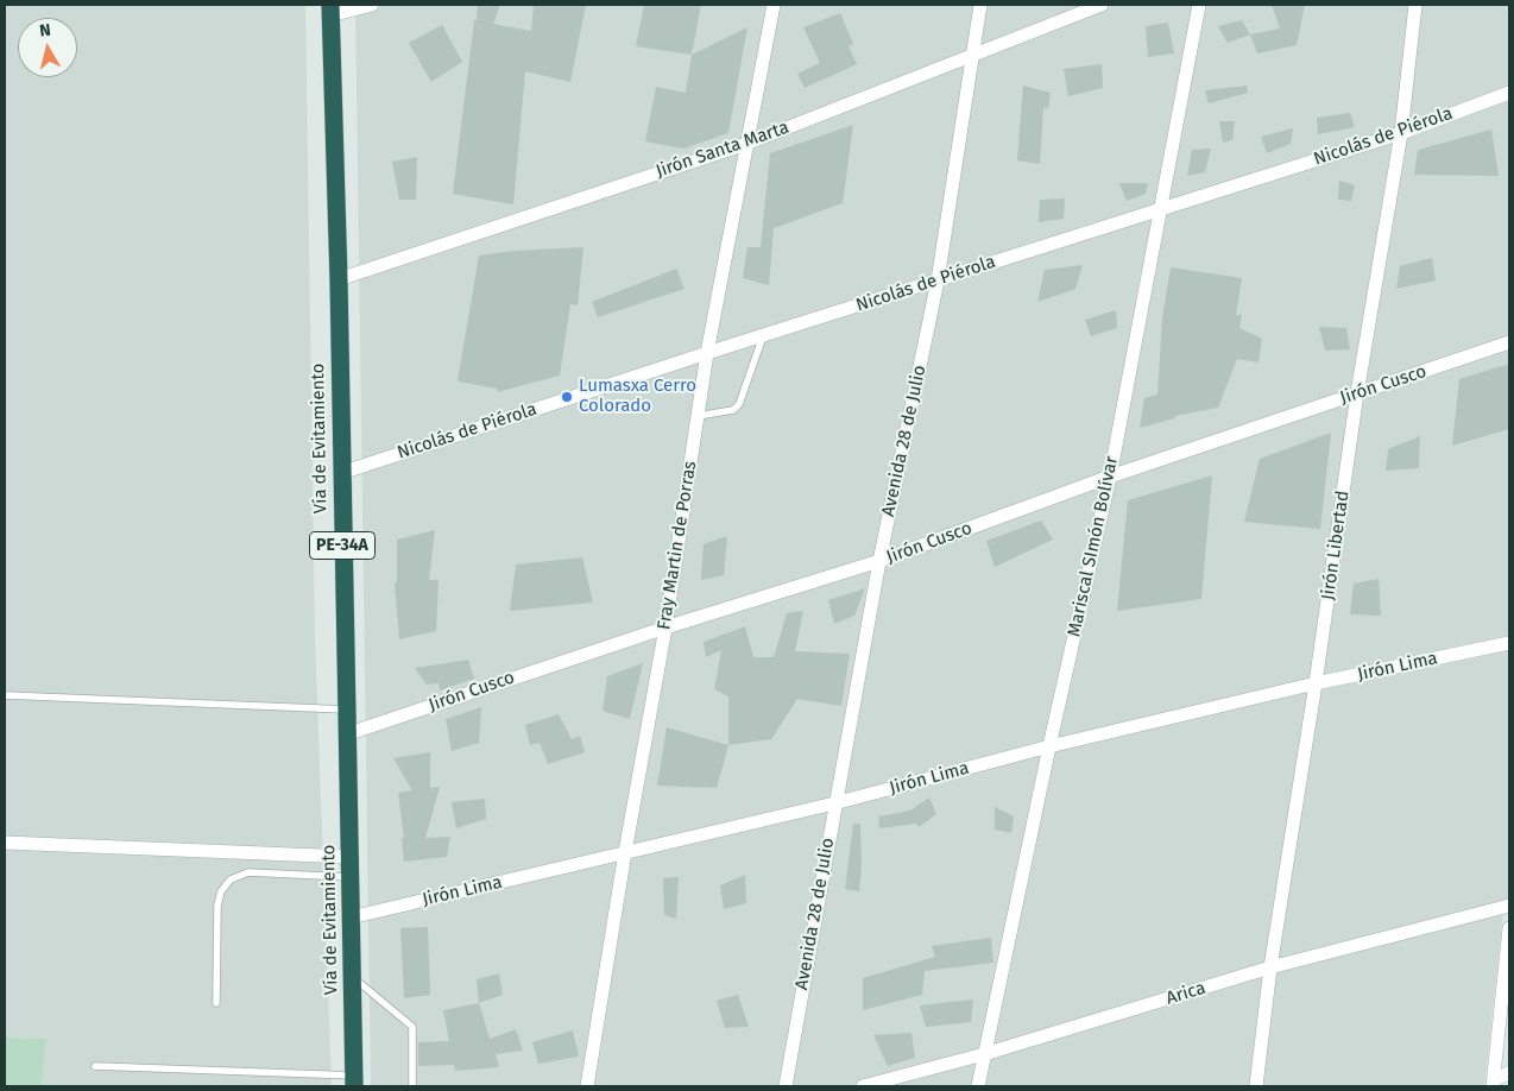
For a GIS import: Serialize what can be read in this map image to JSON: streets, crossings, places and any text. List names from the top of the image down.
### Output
{
  "streets": {
    "highway": ["Vía de Evitamiento", "PE-34A"],
    "street": [
      "Nicolás de Piérola",
      "Jirón Santa Marta",
      "Jirón Cusco",
      "Avenida 28 de Julio",
      "Fray Martin de Porras",
      "Jirón Libertad",
      "Mariscal SImón Bolívar",
      "Jirón Lima",
      "Arica"
    ]
  },
  "crossings": [
    ["Nicolás de Piérola", "Vía de Evitamiento"],
    ["Nicolás de Piérola", "Avenida 28 de Julio"],
    ["Nicolás de Piérola", "Fray Martin de Porras"],
    ["Nicolás de Piérola", "Jirón Libertad"],
    ["Nicolás de Piérola", "Mariscal SImón Bolívar"],
    ["Jirón Santa Marta", "Vía de Evitamiento"],
    ["Jirón Santa Marta", "Avenida 28 de Julio"],
    ["Jirón Santa Marta", "Fray Martin de Porras"],
    ["Jirón Cusco", "Vía de Evitamiento"],
    ["Jirón Cusco", "Avenida 28 de Julio"],
    ["Jirón Cusco", "Fray Martin de Porras"],
    ["Jirón Cusco", "Jirón Libertad"],
    ["Jirón Cusco", "Mariscal SImón Bolívar"],
    ["Vía de Evitamiento", "Jirón Lima"],
    ["Avenida 28 de Julio", "Jirón Lima"],
    ["Fray Martin de Porras", "Jirón Lima"],
    ["Jirón Libertad", "Jirón Lima"],
    ["Jirón Libertad", "Arica"],
    ["Mariscal SImón Bolívar", "Jirón Lima"],
    ["Mariscal SImón Bolívar", "Arica"]
  ],
  "places": ["Lumasxa Cerro Colorado"],
  "north": "top"
}
